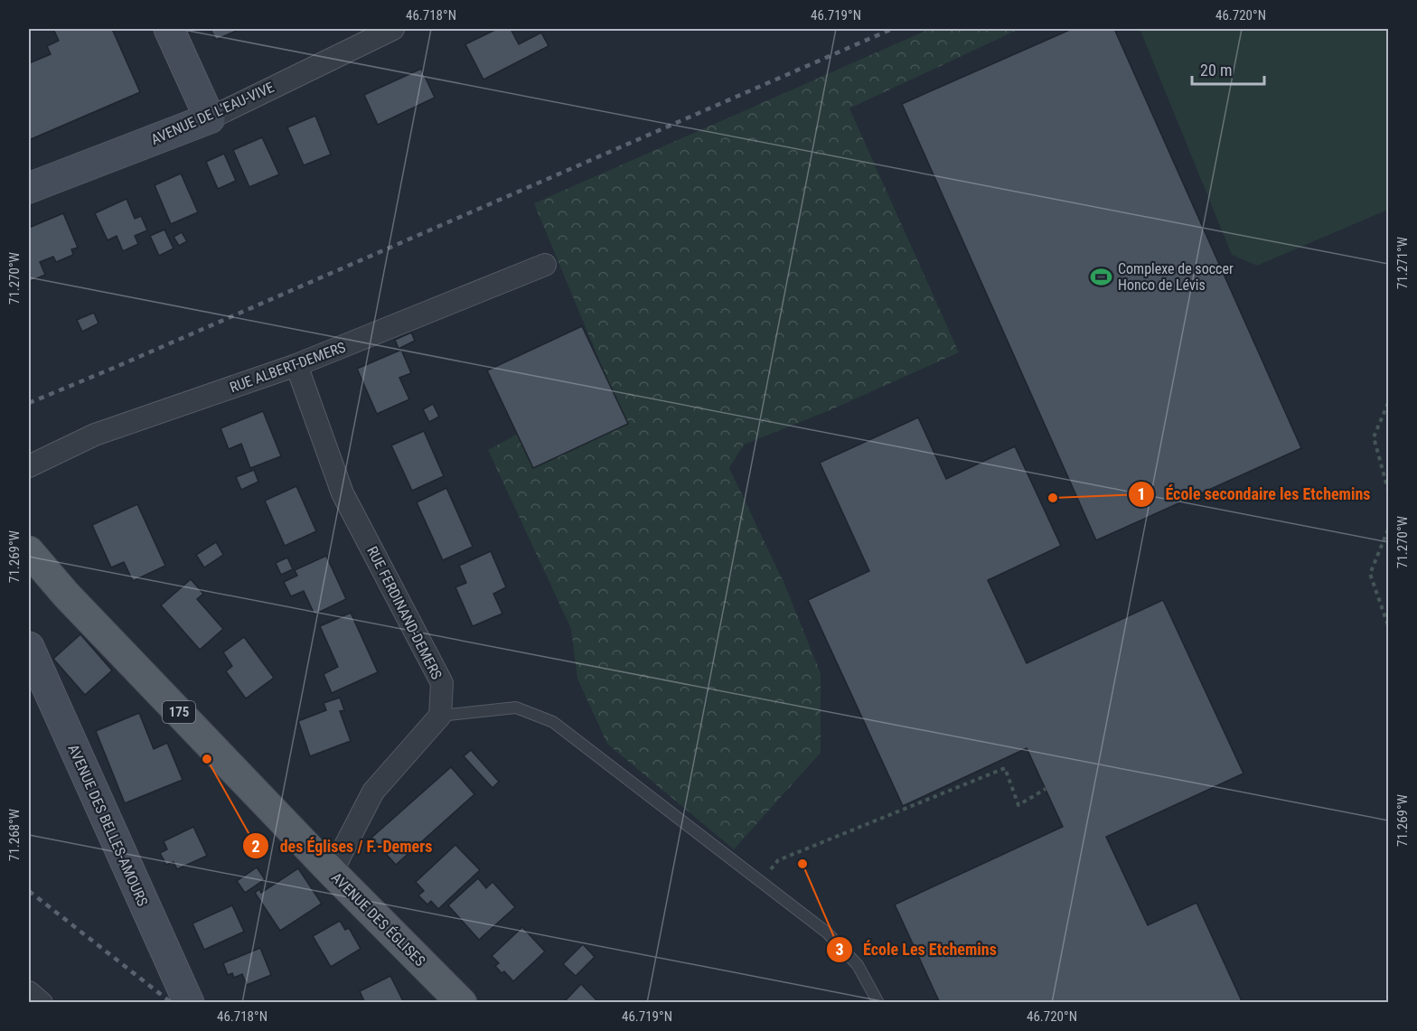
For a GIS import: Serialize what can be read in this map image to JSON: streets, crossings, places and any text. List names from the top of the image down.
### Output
{
  "streets": {
    "main road": ["175", "AVENUE DES ÉGLISES"],
    "street": [
      "AVENUE DE L'EAU-VIVE",
      "RUE ALBERT-DEMERS",
      "RUE FERDINAND-DEMERS",
      "AVENUE DES BELLES-AMOURS"
    ]
  },
  "crossings": [
    ["RUE ALBERT-DEMERS", "RUE FERDINAND-DEMERS"]
  ],
  "places": {
    "sports": ["Complexe de soccer Honco de Lévis"],
    "other": ["École secondaire les Etchemins", "des Églises / F.-Demers", "École Les Etchemins"]
  },
  "scale_bar": "20 m",
  "coordinates": [
    "46.718°N",
    "46.719°N",
    "46.720°N",
    "71.271°W",
    "71.270°W",
    "71.269°W",
    "71.268°W"
  ]
}
